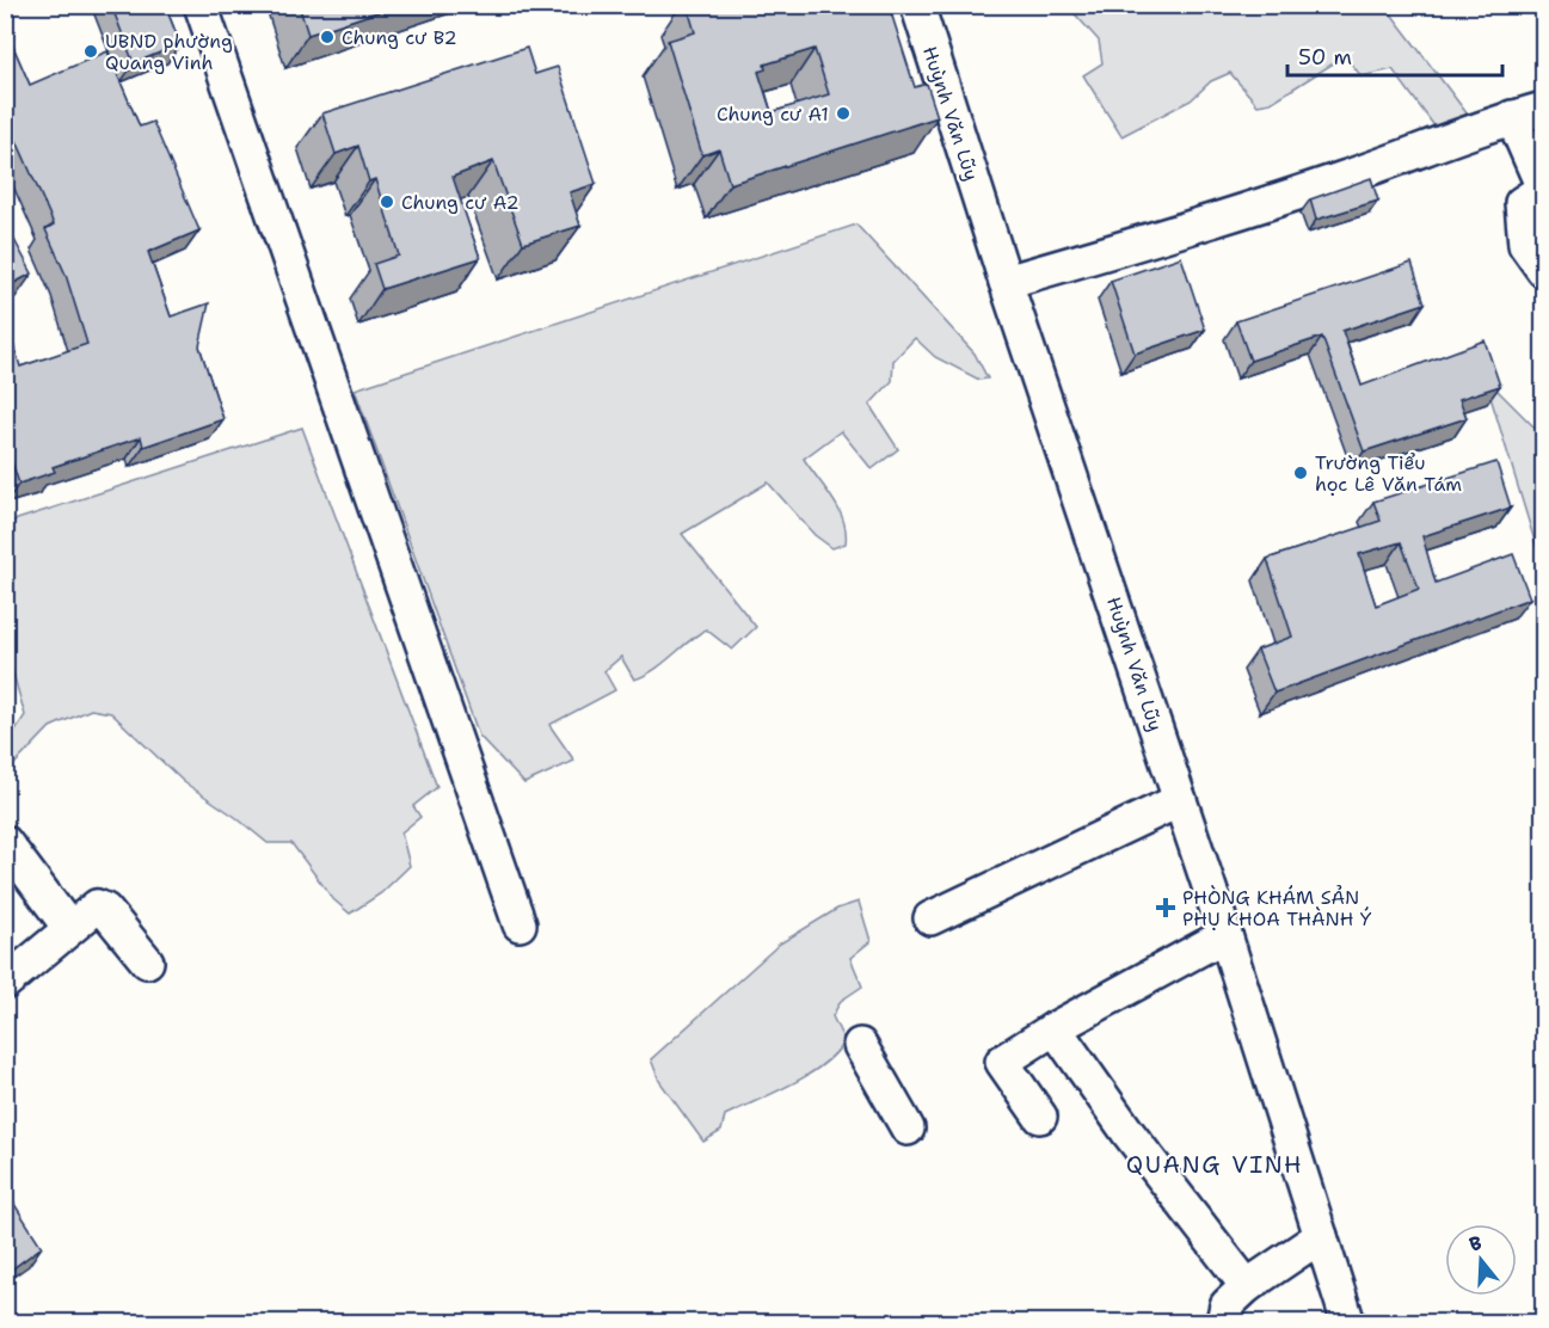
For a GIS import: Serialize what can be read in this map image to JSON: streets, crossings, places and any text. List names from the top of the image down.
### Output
{
  "streets": {
    "street": ["Huỳnh Văn Lũy"]
  },
  "districts": ["QUANG VINH"],
  "places": {
    "other": [
      "Chung cư B2",
      "UBND phường Quang Vinh",
      "Chung cư A1",
      "Chung cư A2",
      "Trường Tiểu học Lê Văn Tám"
    ],
    "health": ["PHÒNG KHÁM SẢN PHỤ KHOA THÀNH Ý"]
  },
  "scale_bar": "50 m",
  "north": "top"
}
